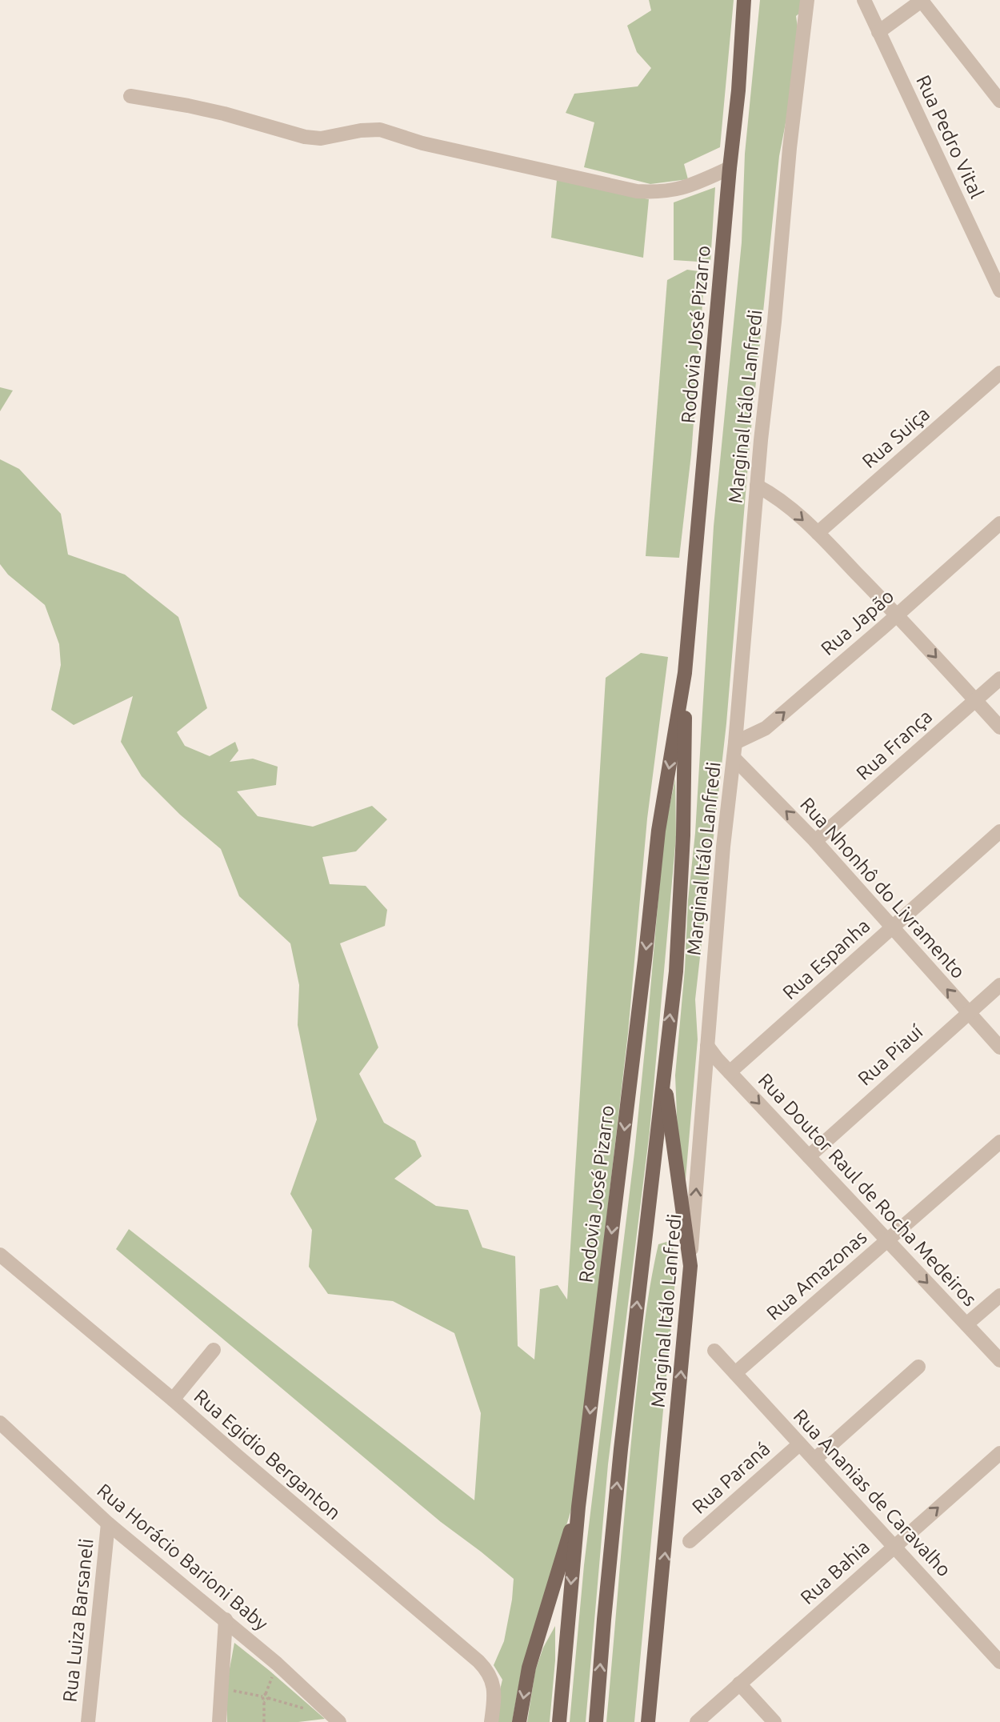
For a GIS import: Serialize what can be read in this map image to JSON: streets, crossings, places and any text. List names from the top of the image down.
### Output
{
  "streets": {
    "main road": ["Rodovia José Pizarro", "Marginal Itálo Lanfredi"],
    "street": [
      "Rua Pedro Vital",
      "Rua Suiça",
      "Rua Japão",
      "Rua França",
      "Rua Nhonhô do Livramento",
      "Rua Espanha",
      "Rua Piauí",
      "Rua Doutor Raul de Rocha Medeiros",
      "Rua Amazonas",
      "Rua Egidio Berganton",
      "Rua Paraná",
      "Rua Ananias de Caravalho",
      "Rua Horácio Barioni Baby",
      "Rua Bahia",
      "Rua Luiza Barsaneli"
    ]
  },
  "crossings": [
    ["Marginal Itálo Lanfredi", "Rua Japão"],
    ["Marginal Itálo Lanfredi", "Rua Nhonhô do Livramento"],
    ["Marginal Itálo Lanfredi", "Rua Doutor Raul de Rocha Medeiros"],
    ["Rua França", "Rua Nhonhô do Livramento"],
    ["Rua Nhonhô do Livramento", "Rua Espanha"],
    ["Rua Nhonhô do Livramento", "Rua Piauí"],
    ["Rua Espanha", "Rua Doutor Raul de Rocha Medeiros"],
    ["Rua Piauí", "Rua Doutor Raul de Rocha Medeiros"],
    ["Rua Doutor Raul de Rocha Medeiros", "Rua Amazonas"],
    ["Rua Amazonas", "Rua Ananias de Caravalho"],
    ["Rua Paraná", "Rua Ananias de Caravalho"],
    ["Rua Ananias de Caravalho", "Rua Bahia"],
    ["Rua Horácio Barioni Baby", "Rua Luiza Barsaneli"]
  ],
  "one_way": [
    "Marginal Itálo Lanfredi",
    "Rua Japão",
    "Rua Nhonhô do Livramento",
    "Rua Doutor Raul de Rocha Medeiros"
  ]
}
